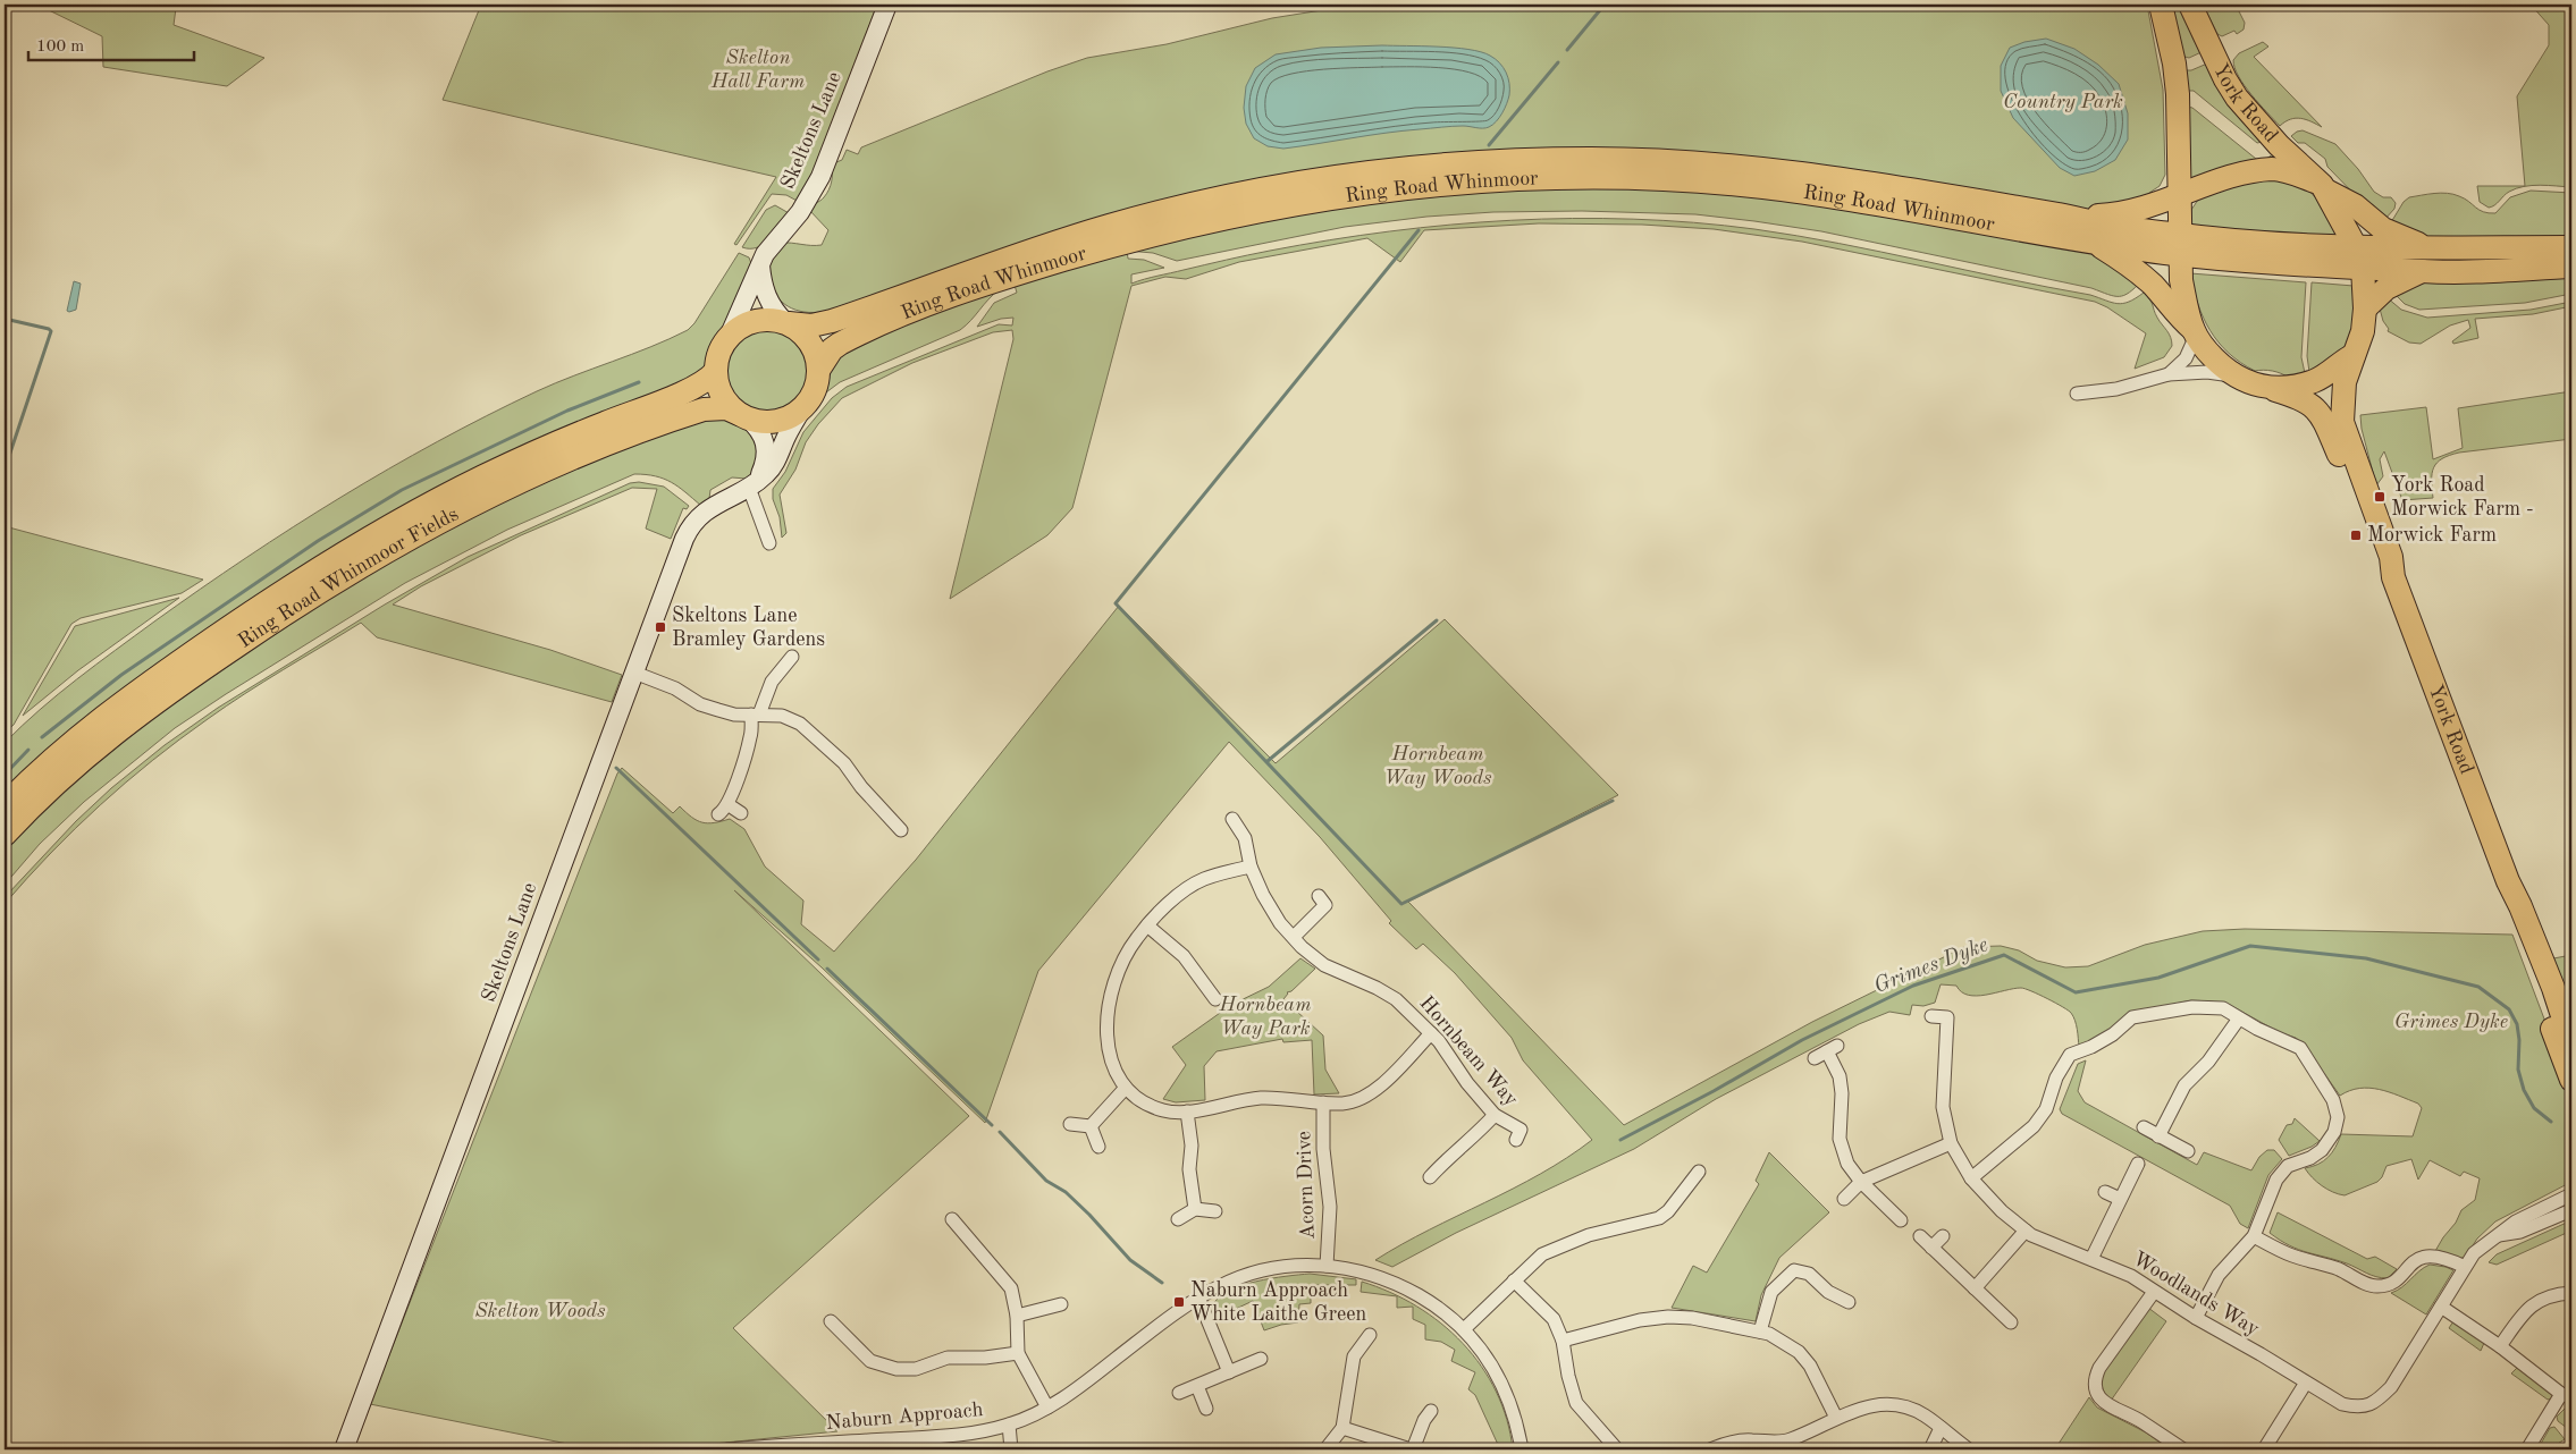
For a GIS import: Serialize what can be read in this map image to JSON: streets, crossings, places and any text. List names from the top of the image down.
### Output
{
  "streets": {
    "highway": ["York Road", "Ring Road Whinmoor", "Ring Road Whinmoor Fields"],
    "street": [
      "Skeltons Lane",
      "Hornbeam Way",
      "Acorn Drive",
      "Woodlands Way",
      "Naburn Approach"
    ]
  },
  "crossings": [
    ["York Road", "Ring Road Whinmoor"],
    ["Skeltons Lane", "Ring Road Whinmoor"],
    ["Skeltons Lane", "Ring Road Whinmoor Fields"],
    ["Ring Road Whinmoor", "Ring Road Whinmoor Fields"],
    ["Acorn Drive", "Naburn Approach"]
  ],
  "water": ["Grimes Dyke"],
  "parks": [
    "Skelton Hall Farm",
    "Country Park",
    "Hornbeam Way Woods",
    "Hornbeam Way Park",
    "Grimes Dyke",
    "Skelton Woods"
  ],
  "places": {
    "transit": [
      "York Road Morwick Farm -",
      "Morwick Farm",
      "Skeltons Lane Bramley Gardens",
      "Naburn Approach White Laithe Green"
    ]
  },
  "scale_bar": "100 m"
}
